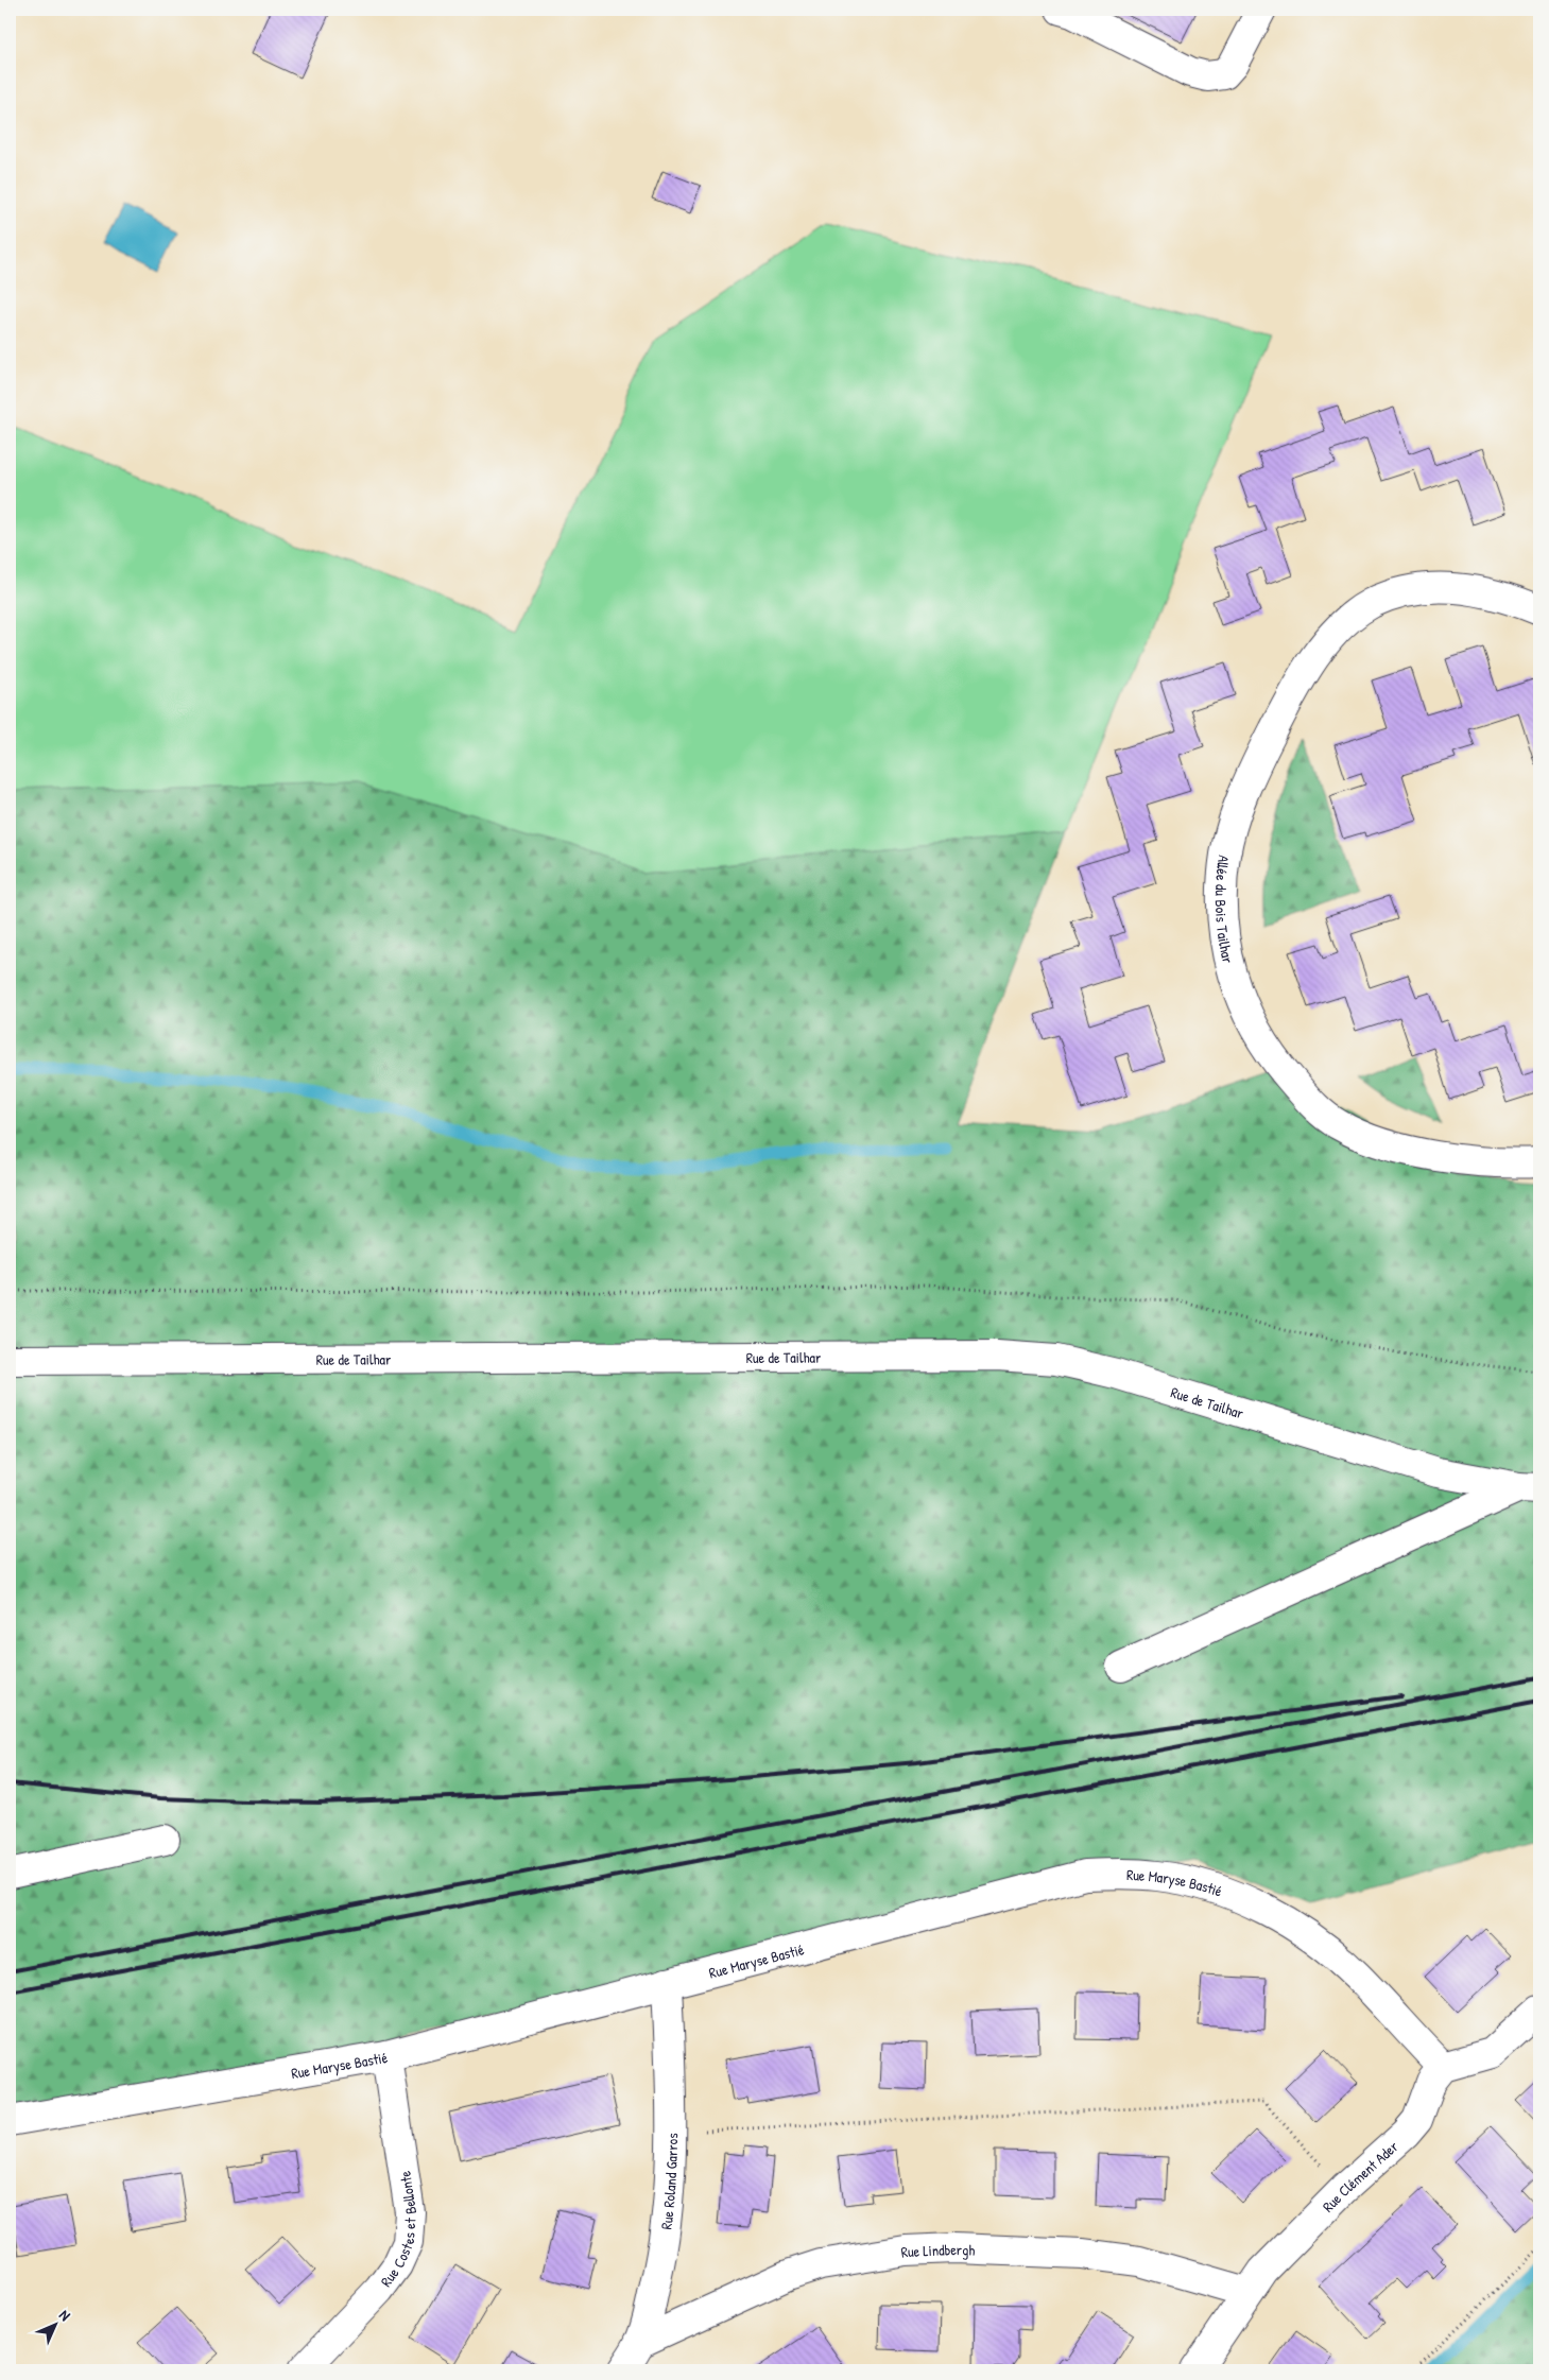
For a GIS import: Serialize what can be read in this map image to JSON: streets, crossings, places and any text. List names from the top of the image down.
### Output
{
  "streets": {
    "street": [
      "Allée du Bois Tailhar",
      "Rue de Tailhar",
      "Rue Maryse Bastié",
      "Rue Clément Ader",
      "Rue Roland Garros",
      "Rue Costes et Bellonte",
      "Rue Lindbergh"
    ]
  },
  "crossings": [
    ["Rue Maryse Bastié", "Rue Clément Ader"],
    ["Rue Maryse Bastié", "Rue Roland Garros"],
    ["Rue Maryse Bastié", "Rue Costes et Bellonte"],
    ["Rue Clément Ader", "Rue Lindbergh"],
    ["Rue Roland Garros", "Rue Lindbergh"]
  ],
  "north": "top right"
}
